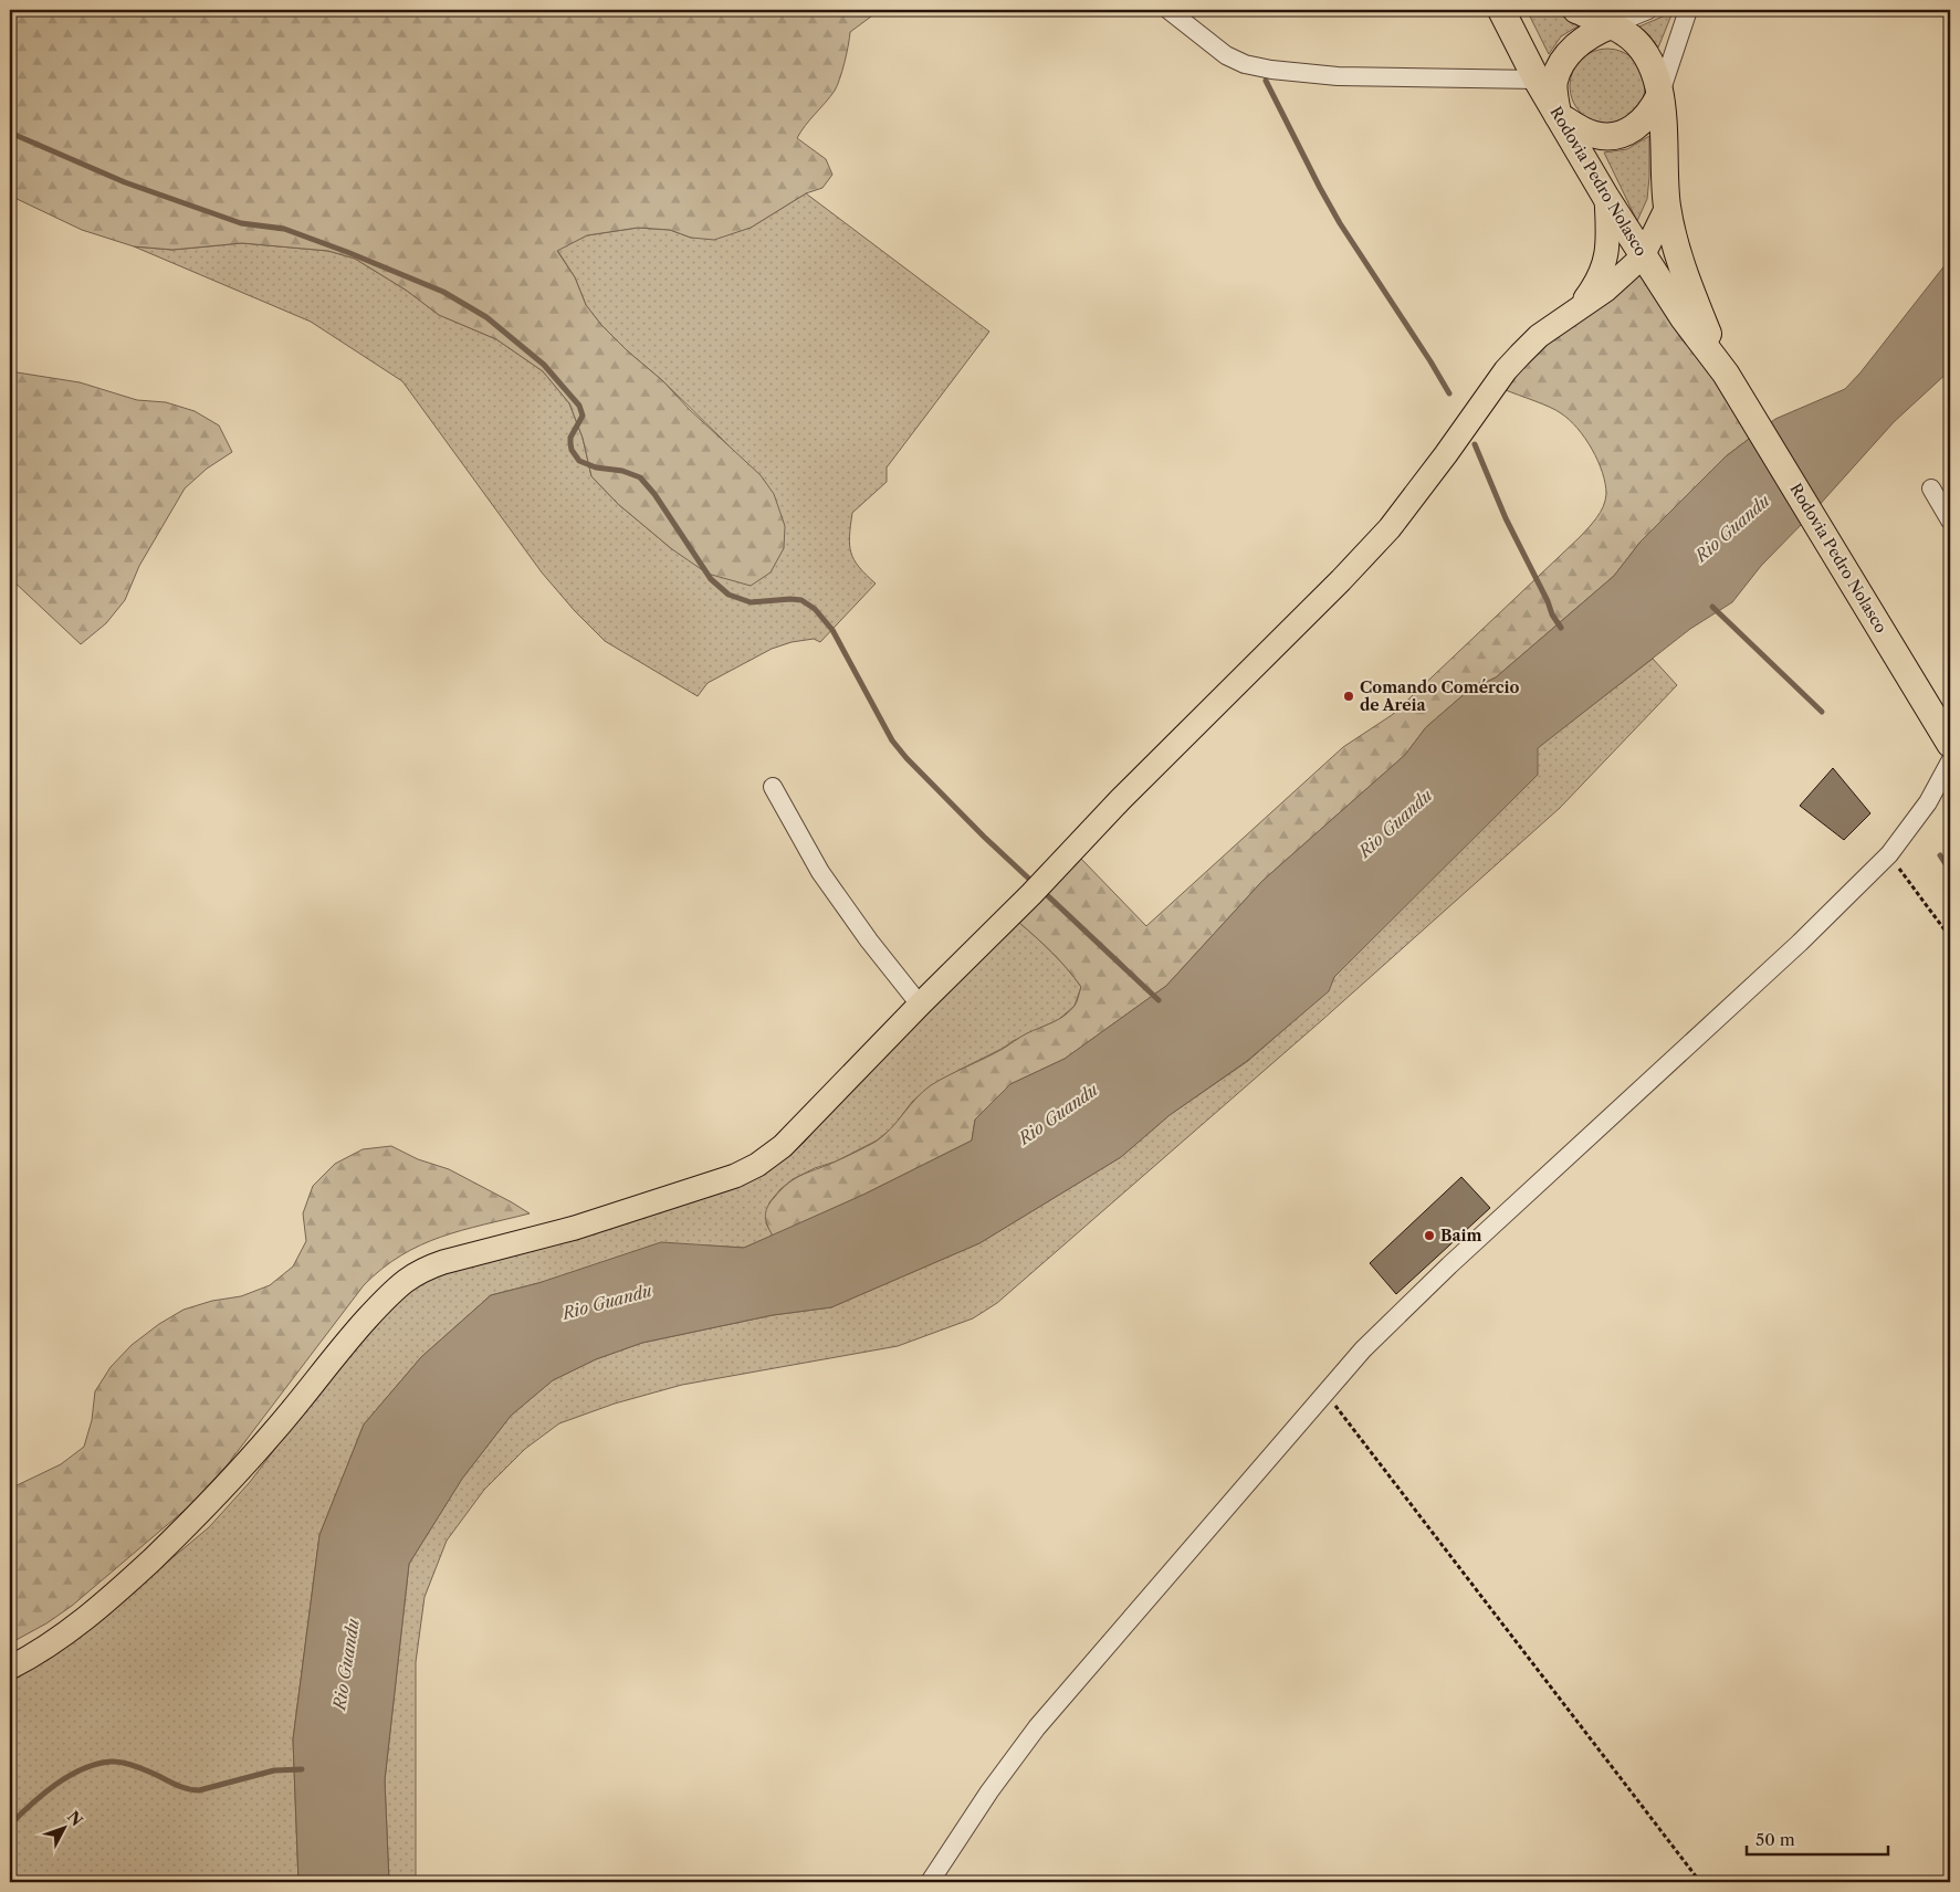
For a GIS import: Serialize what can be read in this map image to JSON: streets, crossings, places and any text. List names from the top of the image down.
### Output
{
  "streets": {
    "highway": ["Rodovia Pedro Nolasco"]
  },
  "water": ["Rio Guandu"],
  "places": ["Comando Comércio de Areia", "Baim"],
  "scale_bar": "50 m",
  "north": "top right"
}
